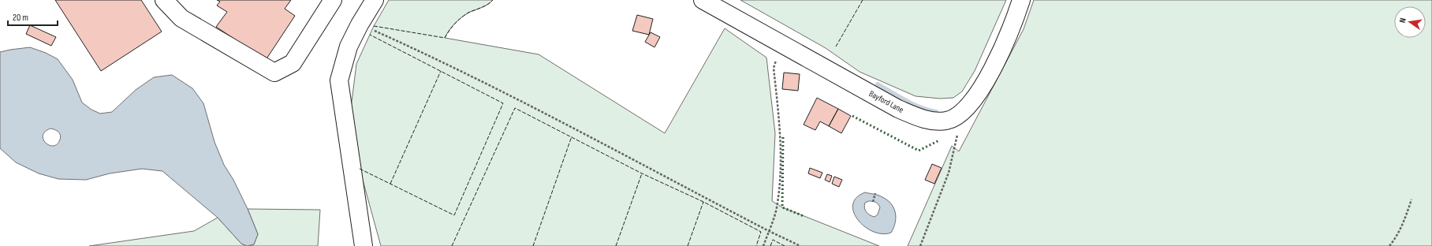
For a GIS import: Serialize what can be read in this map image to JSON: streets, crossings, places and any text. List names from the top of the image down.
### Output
{
  "streets": {
    "street": ["Bayford Lane"]
  },
  "scale_bar": "20 m",
  "north": "left"
}
